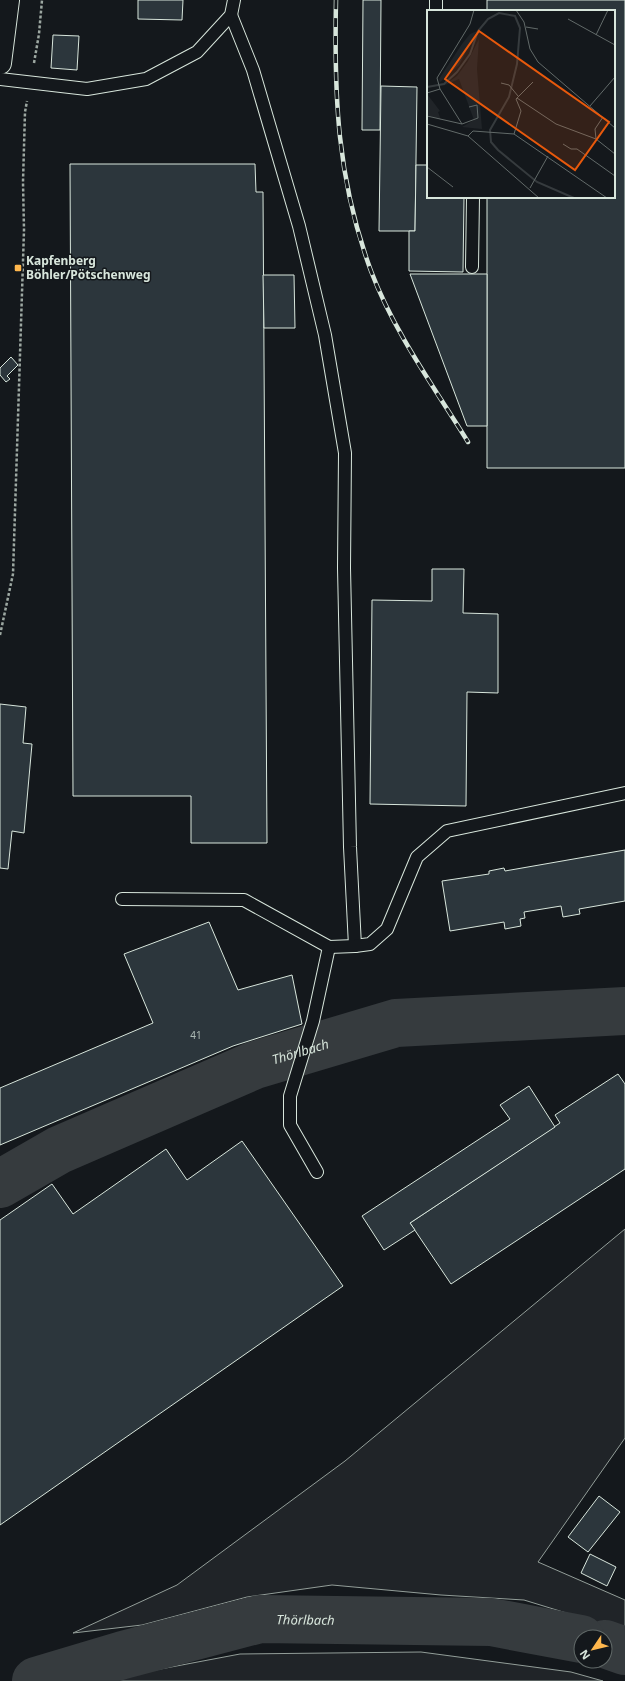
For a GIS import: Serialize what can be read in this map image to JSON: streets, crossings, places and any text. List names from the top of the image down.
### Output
{
  "water": ["Thörlbach"],
  "places": {
    "transit": ["Kapfenberg Böhler/Pötschenweg"]
  },
  "house_numbers": ["41"],
  "north": "bottom left"
}
